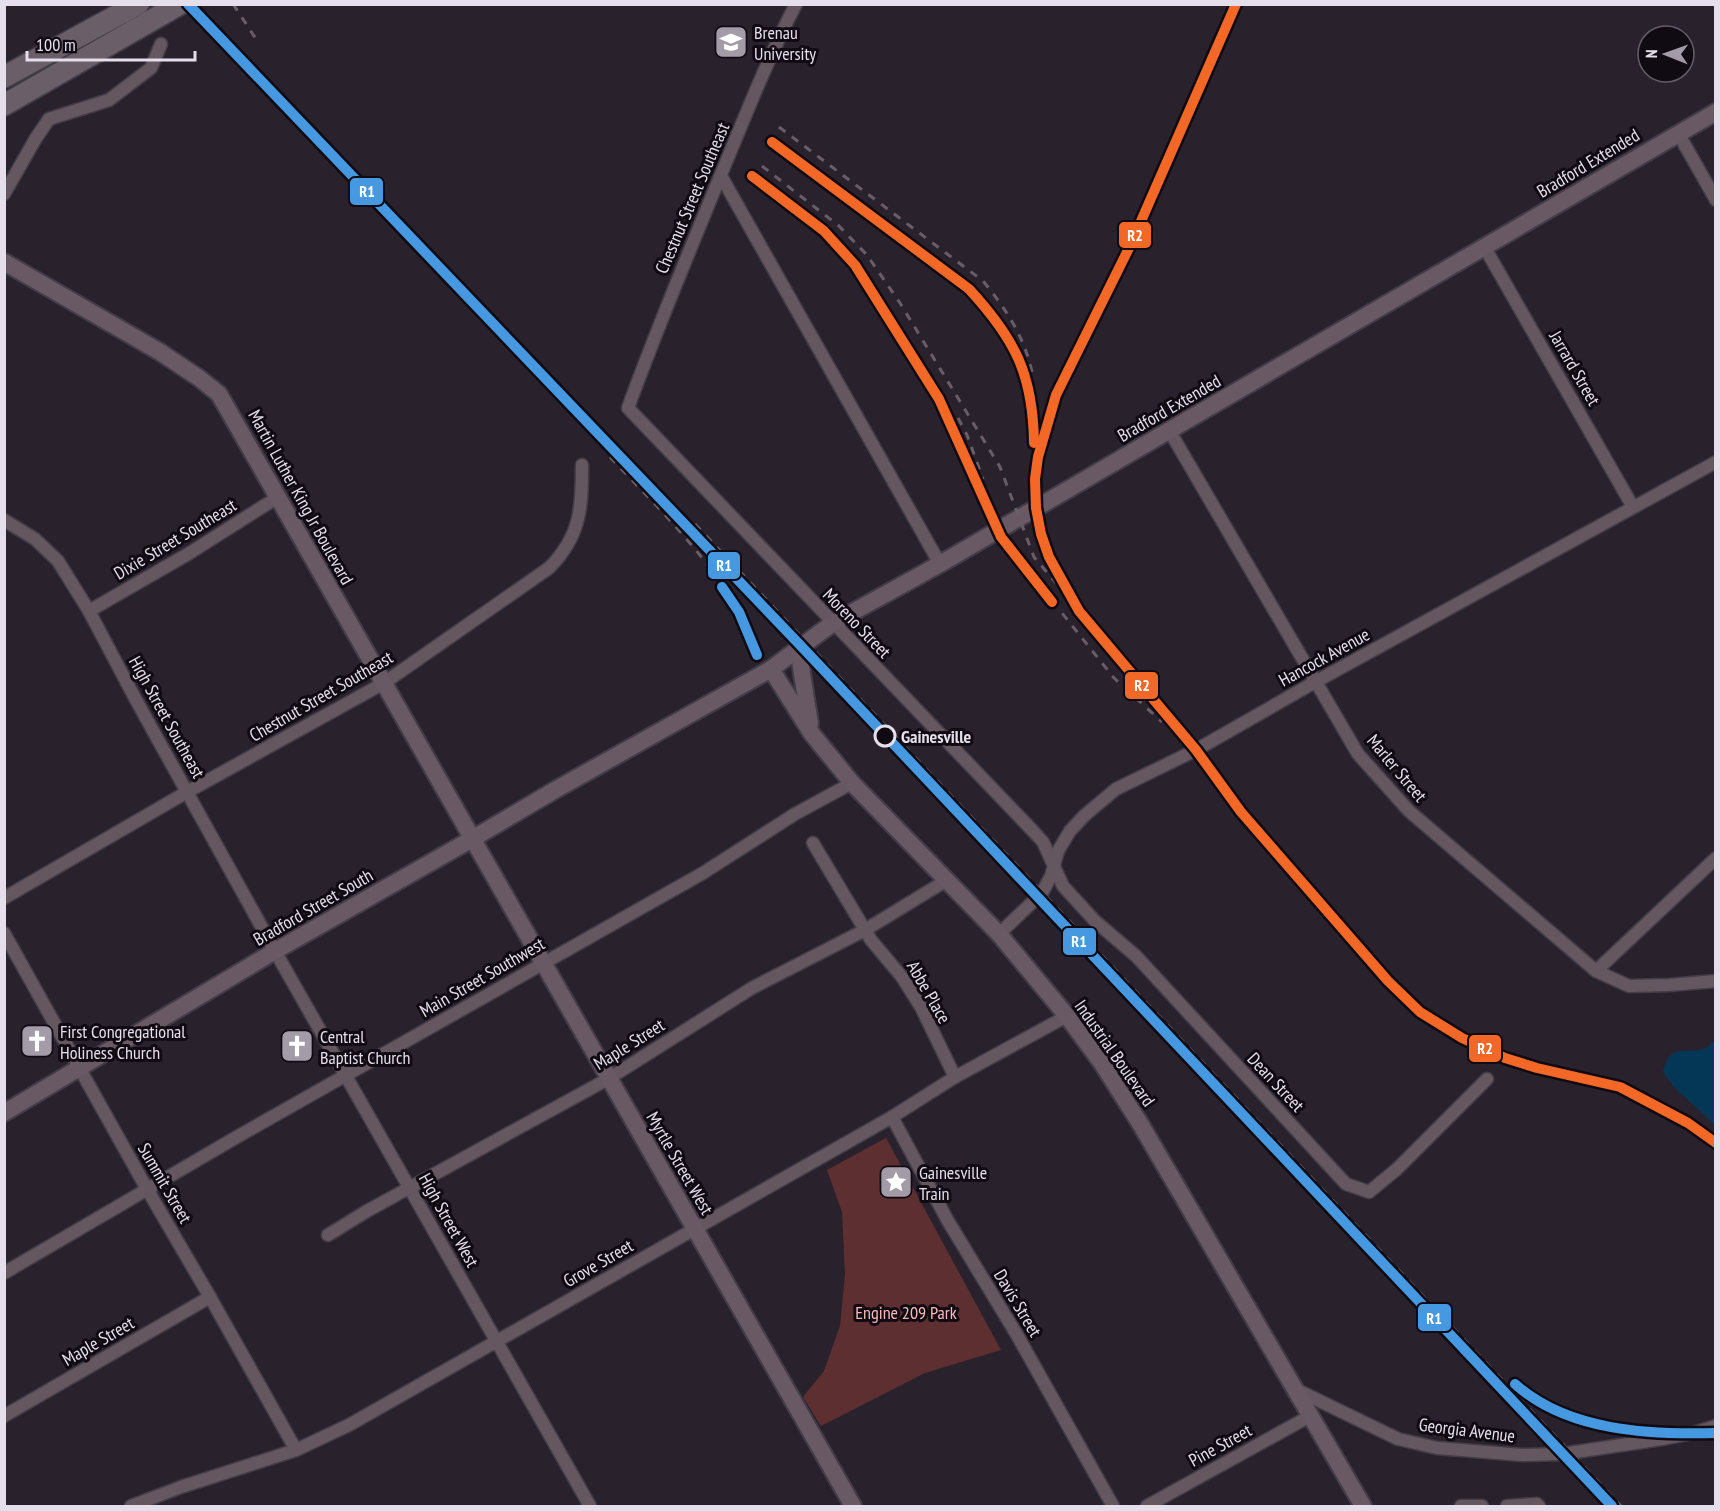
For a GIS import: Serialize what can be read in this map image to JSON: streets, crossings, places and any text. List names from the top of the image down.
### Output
{
  "streets": {
    "street": [
      "Bradford Extended",
      "Chestnut Street Southeast",
      "Jarrard Street",
      "Martin Luther King Jr Boulevard",
      "Dixie Street Southeast",
      "Moreno Street",
      "Hancock Avenue",
      "High Street Southeast",
      "Marler Street",
      "Bradford Street South",
      "Main Street Southwest",
      "Abbe Place",
      "Maple Street",
      "Industrial Boulevard",
      "Dean Street",
      "Myrtle Street West",
      "Summit Street",
      "High Street West",
      "Grove Street",
      "Davis Street",
      "Georgia Avenue",
      "Pine Street"
    ]
  },
  "crossings": [
    ["Bradford Extended", "Jarrard Street"],
    ["Bradford Extended", "Moreno Street"],
    ["Bradford Extended", "Marler Street"],
    ["Bradford Extended", "Bradford Street South"],
    ["Bradford Extended", "Industrial Boulevard"],
    ["Chestnut Street Southeast", "Martin Luther King Jr Boulevard"],
    ["Chestnut Street Southeast", "Moreno Street"],
    ["Chestnut Street Southeast", "High Street Southeast"],
    ["Jarrard Street", "Hancock Avenue"],
    ["Martin Luther King Jr Boulevard", "Dixie Street Southeast"],
    ["Martin Luther King Jr Boulevard", "Bradford Street South"],
    ["Martin Luther King Jr Boulevard", "Myrtle Street West"],
    ["Dixie Street Southeast", "High Street Southeast"],
    ["Moreno Street", "Hancock Avenue"],
    ["Moreno Street", "Dean Street"],
    ["Hancock Avenue", "Marler Street"],
    ["Hancock Avenue", "Industrial Boulevard"],
    ["Hancock Avenue", "Dean Street"],
    ["High Street Southeast", "Bradford Street South"],
    ["High Street Southeast", "High Street West"],
    ["Bradford Street South", "Myrtle Street West"],
    ["Bradford Street South", "Summit Street"],
    ["Bradford Street South", "High Street West"],
    ["Main Street Southwest", "Industrial Boulevard"],
    ["Main Street Southwest", "Myrtle Street West"],
    ["Main Street Southwest", "Summit Street"],
    ["Main Street Southwest", "High Street West"],
    ["Abbe Place", "Maple Street"],
    ["Abbe Place", "Grove Street"],
    ["Maple Street", "Industrial Boulevard"],
    ["Maple Street", "Myrtle Street West"],
    ["Maple Street", "Summit Street"],
    ["Maple Street", "High Street West"],
    ["Industrial Boulevard", "Grove Street"],
    ["Industrial Boulevard", "Georgia Avenue"],
    ["Industrial Boulevard", "Pine Street"],
    ["Myrtle Street West", "Grove Street"],
    ["Summit Street", "Grove Street"],
    ["High Street West", "Grove Street"],
    ["Grove Street", "Davis Street"]
  ],
  "parks": ["Engine 209 Park"],
  "places": {
    "school or university": ["Brenau University"],
    "other": ["Gainesville"],
    "church": ["First Congregational Holiness Church", "Central Baptist Church"],
    "place": ["Gainesville Train"]
  },
  "lines": ["transit line R1", "transit line R2"],
  "scale_bar": "100 m",
  "north": "left"
}
